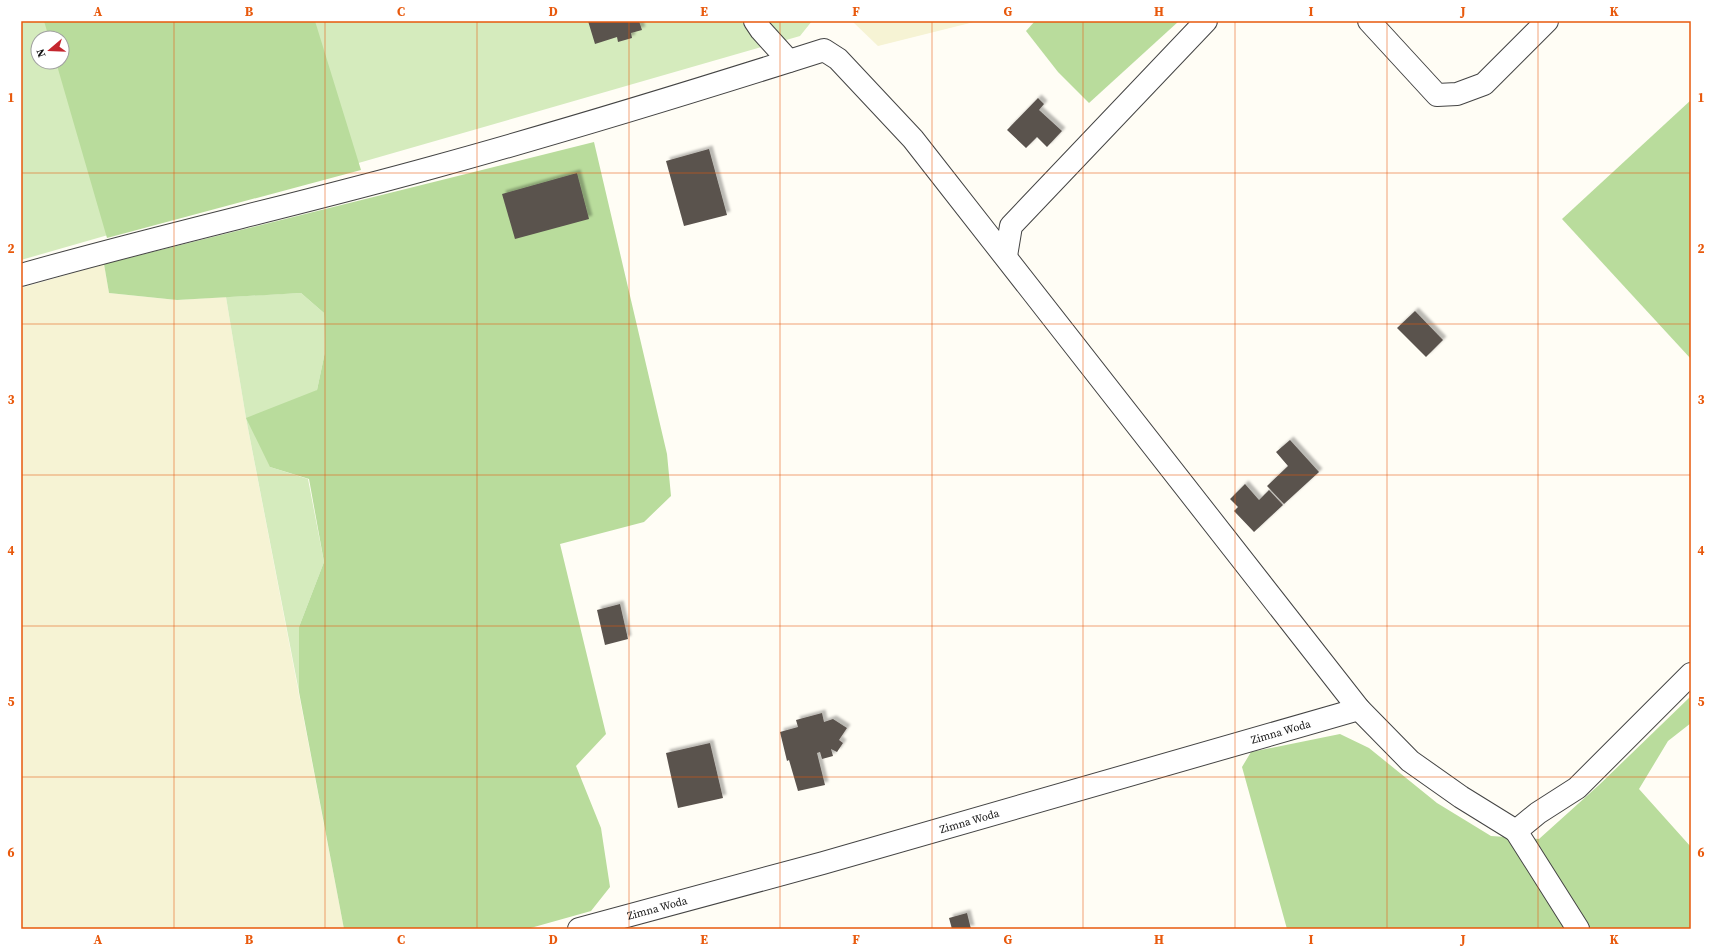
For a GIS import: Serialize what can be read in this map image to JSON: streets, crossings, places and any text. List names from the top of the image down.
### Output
{
  "streets": {
    "street": ["Zimna Woda"]
  },
  "north": "left",
  "grid": {
    "columns": [
      "A",
      "B",
      "C",
      "D",
      "E",
      "F",
      "G",
      "H",
      "I",
      "J",
      "K"
    ],
    "rows": [
      "1",
      "2",
      "3",
      "4",
      "5",
      "6"
    ]
  }
}
